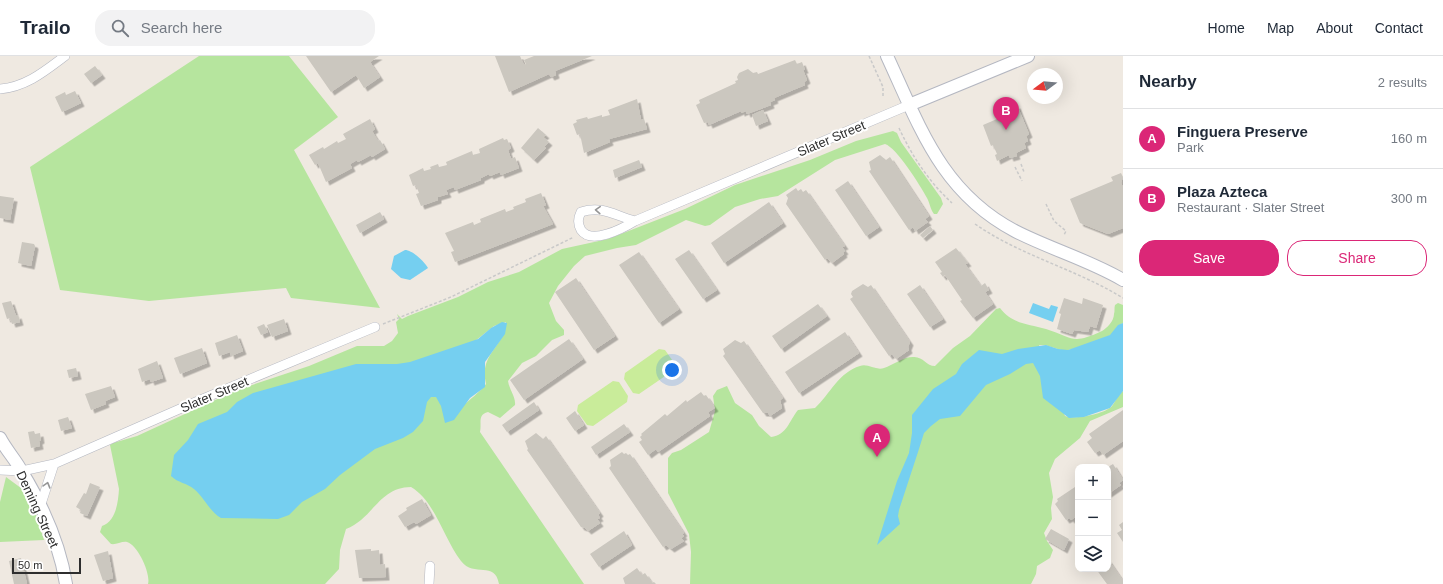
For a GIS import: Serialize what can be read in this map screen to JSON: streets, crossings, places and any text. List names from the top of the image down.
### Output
{
  "streets": {
    "street": ["Slater Street", "Deming Street"]
  },
  "crossings": [
    ["Slater Street", "Deming Street"]
  ],
  "scale_bar": "50 m",
  "north": "left",
  "page": {
    "header": "Trailo",
    "search": "Search here",
    "nav": [
      "Home",
      "Map",
      "About",
      "Contact"
    ],
    "heading": ["Nearby", "2 results"],
    "pins": ["B", "A"],
    "list": [
      {
        "mark": "A",
        "name": "Finguera Preserve",
        "note": "Park",
        "value": "160 m"
      },
      {
        "mark": "B",
        "name": "Plaza Azteca",
        "note": "Restaurant · Slater Street",
        "value": "300 m"
      }
    ],
    "buttons": ["Save", "Share"],
    "map_buttons": ["+", "−"],
    "scale": "50 m"
  }
}
